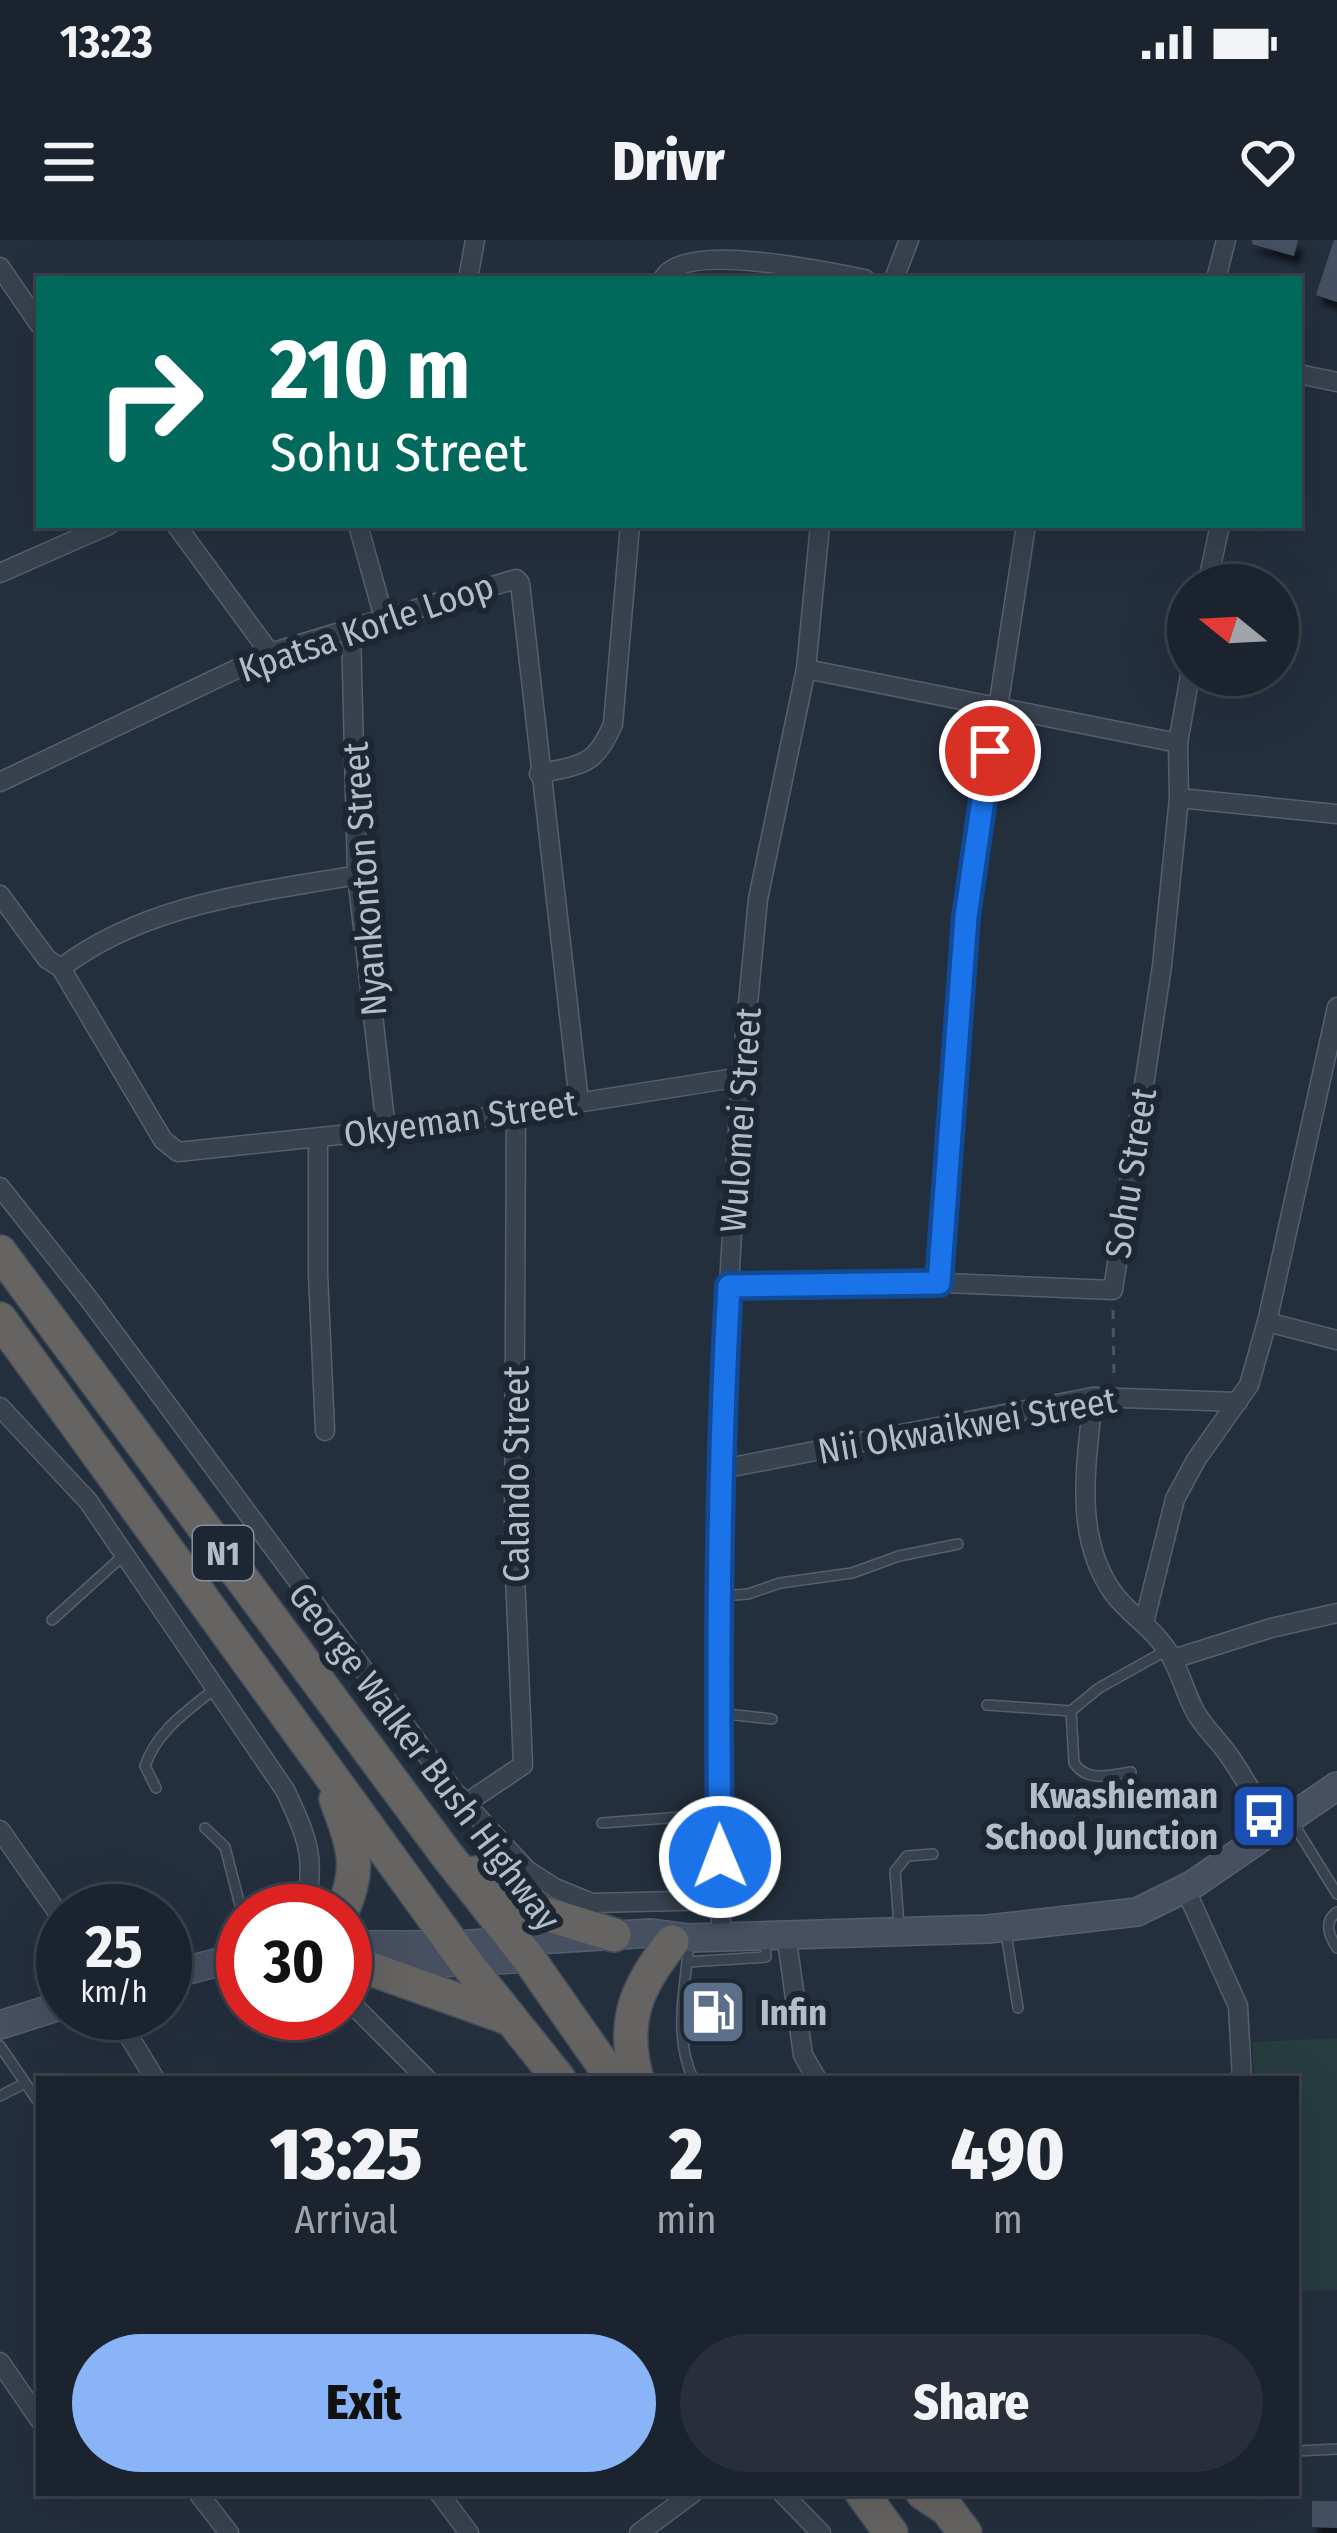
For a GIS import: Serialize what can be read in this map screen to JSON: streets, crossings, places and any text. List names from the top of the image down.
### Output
{
  "streets": {
    "highway": ["N1", "George Walker Bush Highway"],
    "street": [
      "Kpatsa Korle Loop",
      "Nyankonton Street",
      "Okyeman Street",
      "Wulomei Street",
      "Sohu Street",
      "Nii Okwaikwei Street",
      "Calando Street"
    ]
  },
  "crossings": [
    ["Kpatsa Korle Loop", "Nyankonton Street"],
    ["Kpatsa Korle Loop", "Okyeman Street"],
    ["Nyankonton Street", "Okyeman Street"],
    ["Okyeman Street", "Wulomei Street"],
    ["Okyeman Street", "Calando Street"],
    ["Wulomei Street", "Sohu Street"],
    ["Wulomei Street", "Nii Okwaikwei Street"],
    ["Wulomei Street", "George Walker Bush Highway"],
    ["Calando Street", "George Walker Bush Highway"]
  ],
  "places": {
    "bus stop": ["Kwashieman School Junction"],
    "fuel station": ["Infin"]
  },
  "north": "left",
  "page": {
    "status": "13:23",
    "header": "Drivr",
    "turn": ["210 m", "Sohu Street"],
    "speed": "25 km/h",
    "limit": "30",
    "eta": [
      "13:25",
      "Arrival",
      "2",
      "min",
      "490",
      "m"
    ],
    "buttons": ["Exit", "Share"]
  }
}
